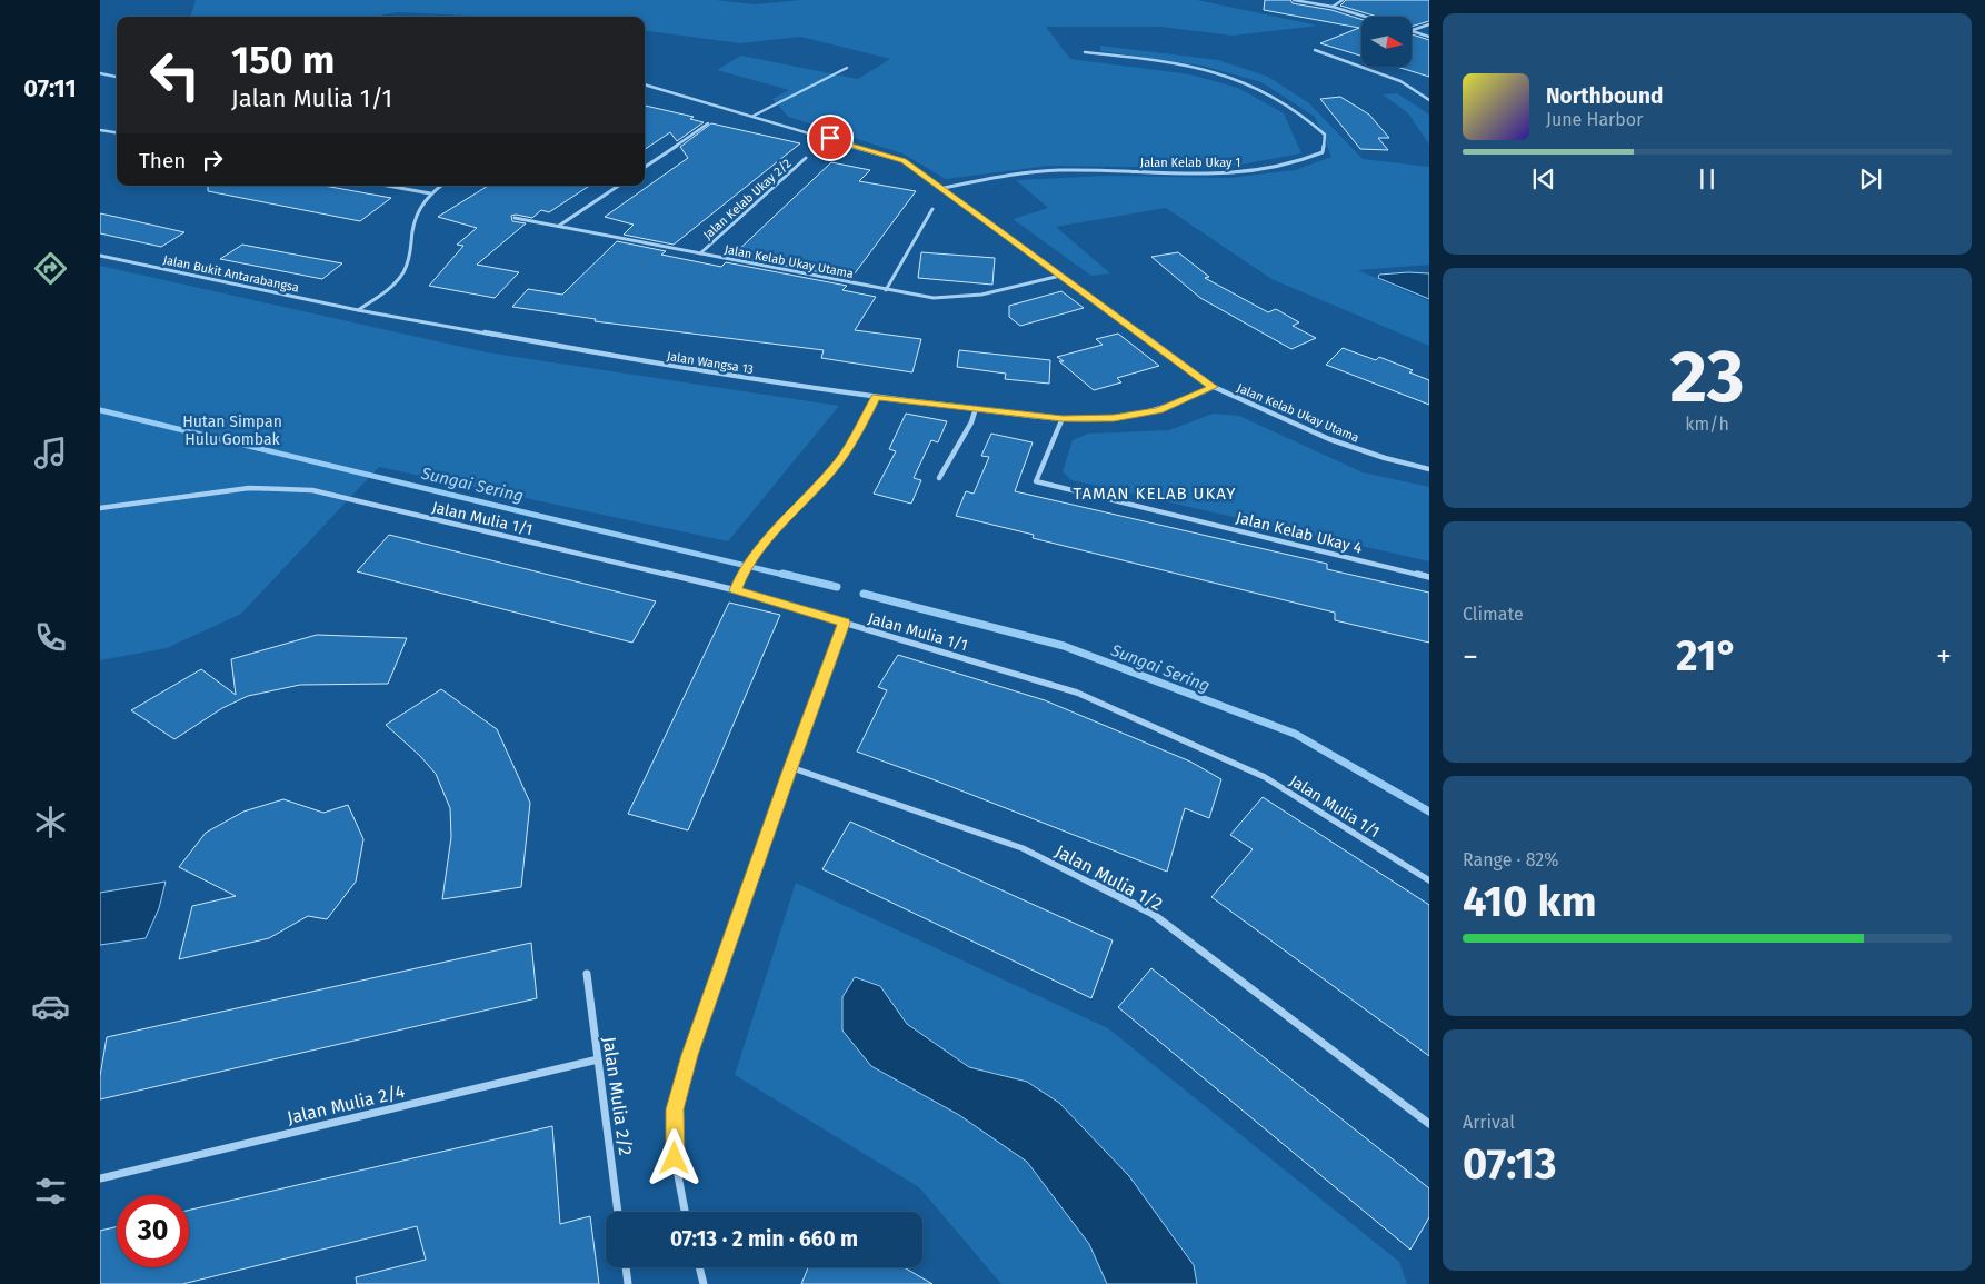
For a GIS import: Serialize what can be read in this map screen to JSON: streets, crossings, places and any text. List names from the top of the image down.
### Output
{
  "streets": {
    "street": [
      "Jalan Kelab Ukay 1",
      "Jalan Kelab Ukay 2/2",
      "Jalan Kelab Ukay Utama",
      "Jalan Bukit Antarabangsa",
      "Jalan Wangsa 13",
      "Jalan Mulia 1/1",
      "Jalan Kelab Ukay 4",
      "Jalan Mulia 1/2",
      "Jalan Mulia 2/2",
      "Jalan Mulia 2/4"
    ]
  },
  "crossings": [
    ["Jalan Kelab Ukay 1", "Jalan Kelab Ukay Utama"],
    ["Jalan Kelab Ukay 2/2", "Jalan Kelab Ukay Utama"],
    ["Jalan Kelab Ukay Utama", "Jalan Wangsa 13"],
    ["Jalan Bukit Antarabangsa", "Jalan Wangsa 13"],
    ["Jalan Wangsa 13", "Jalan Kelab Ukay 4"],
    ["Jalan Mulia 2/2", "Jalan Mulia 2/4"]
  ],
  "districts": ["TAMAN KELAB UKAY"],
  "water": ["Sungai Sering"],
  "parks": ["Hutan Simpan Hulu Gombak"],
  "north": "right",
  "page": {
    "tabs": "07:11",
    "turn": ["150 m", "Jalan Mulia 1/1"],
    "song": ["Northbound", "June Harbor"],
    "then": "Then",
    "tile": [
      ["23", "km/h"],
      "Climate",
      ["Range · 82%", "410 km"],
      ["Arrival", "07:13"]
    ],
    "heat": ["−", "21°", "+"],
    "limit": "30",
    "trip": "07:13 · 2 min · 660 m"
  }
}
